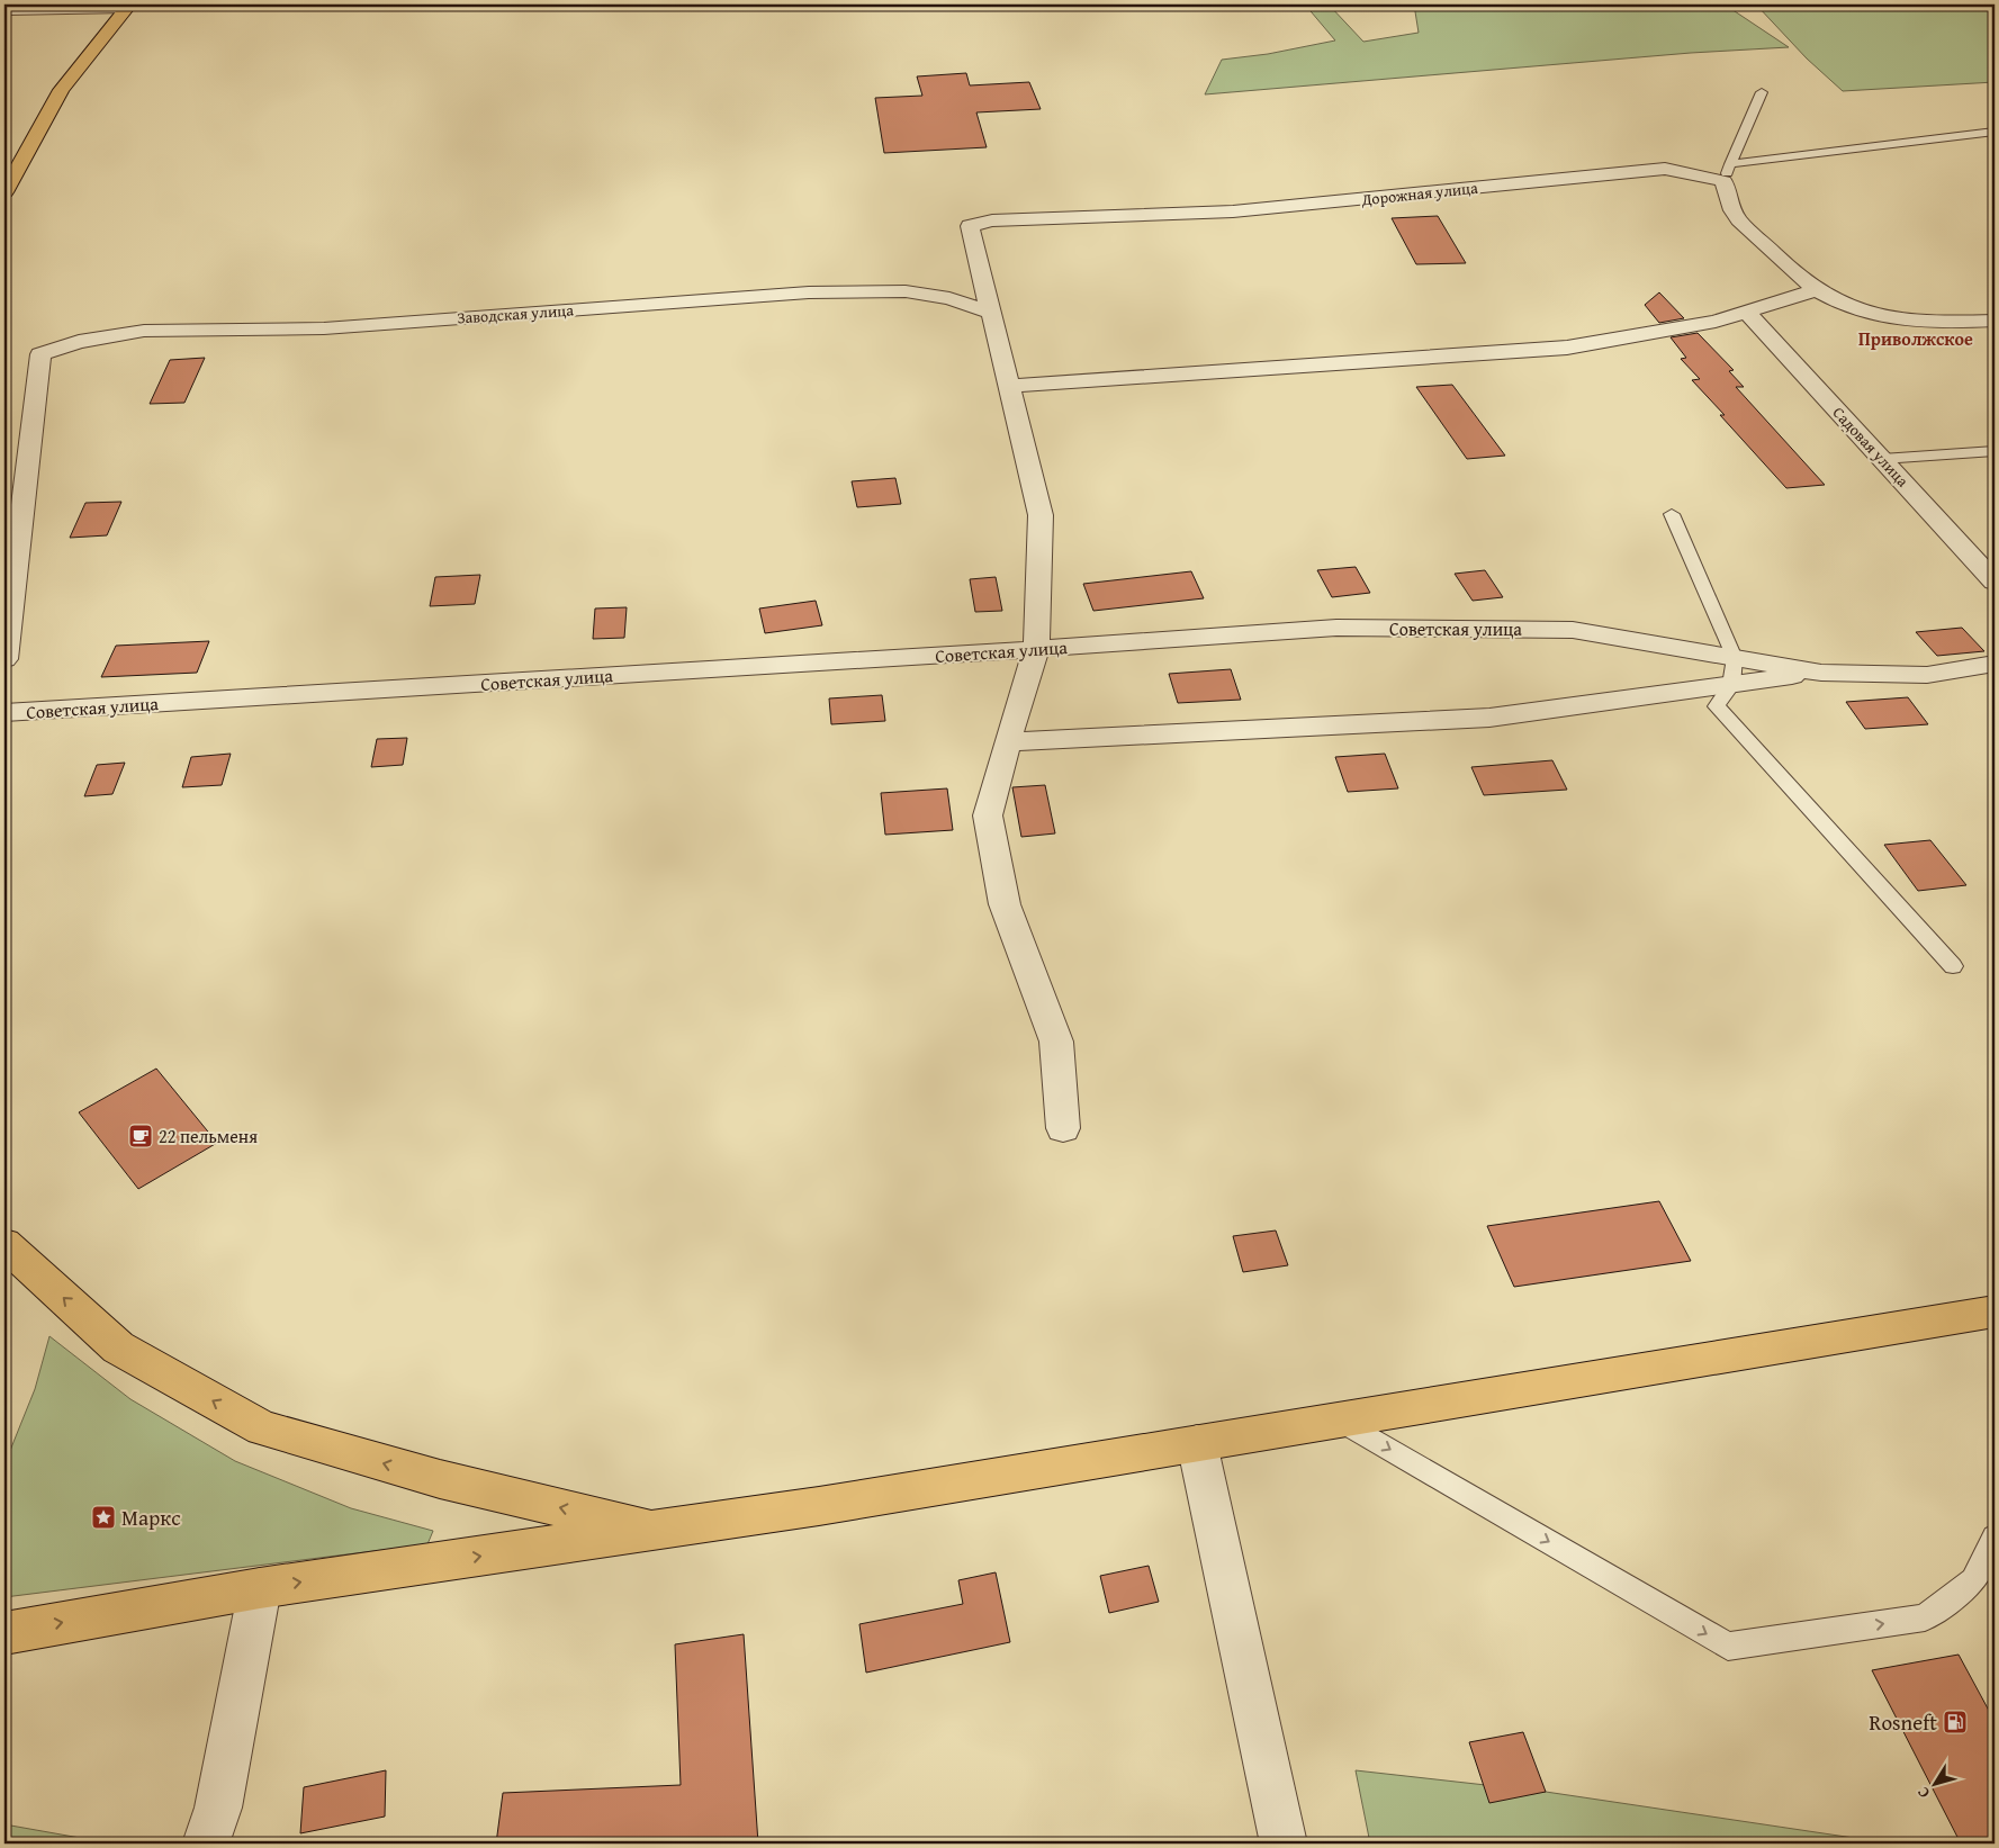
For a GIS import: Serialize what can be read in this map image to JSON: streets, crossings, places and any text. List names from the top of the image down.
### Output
{
  "streets": {
    "street": [
      "Дорожная улица",
      "Заводская улица",
      "Садовая улица",
      "Советская улица"
    ]
  },
  "crossings": [
    ["Дорожная улица", "Заводская улица"]
  ],
  "districts": ["Приволжское"],
  "places": {
    "cafe": ["22 пельменя"],
    "place": ["Маркс"],
    "fuel station": ["Rosneft"]
  },
  "north": "bottom left"
}
